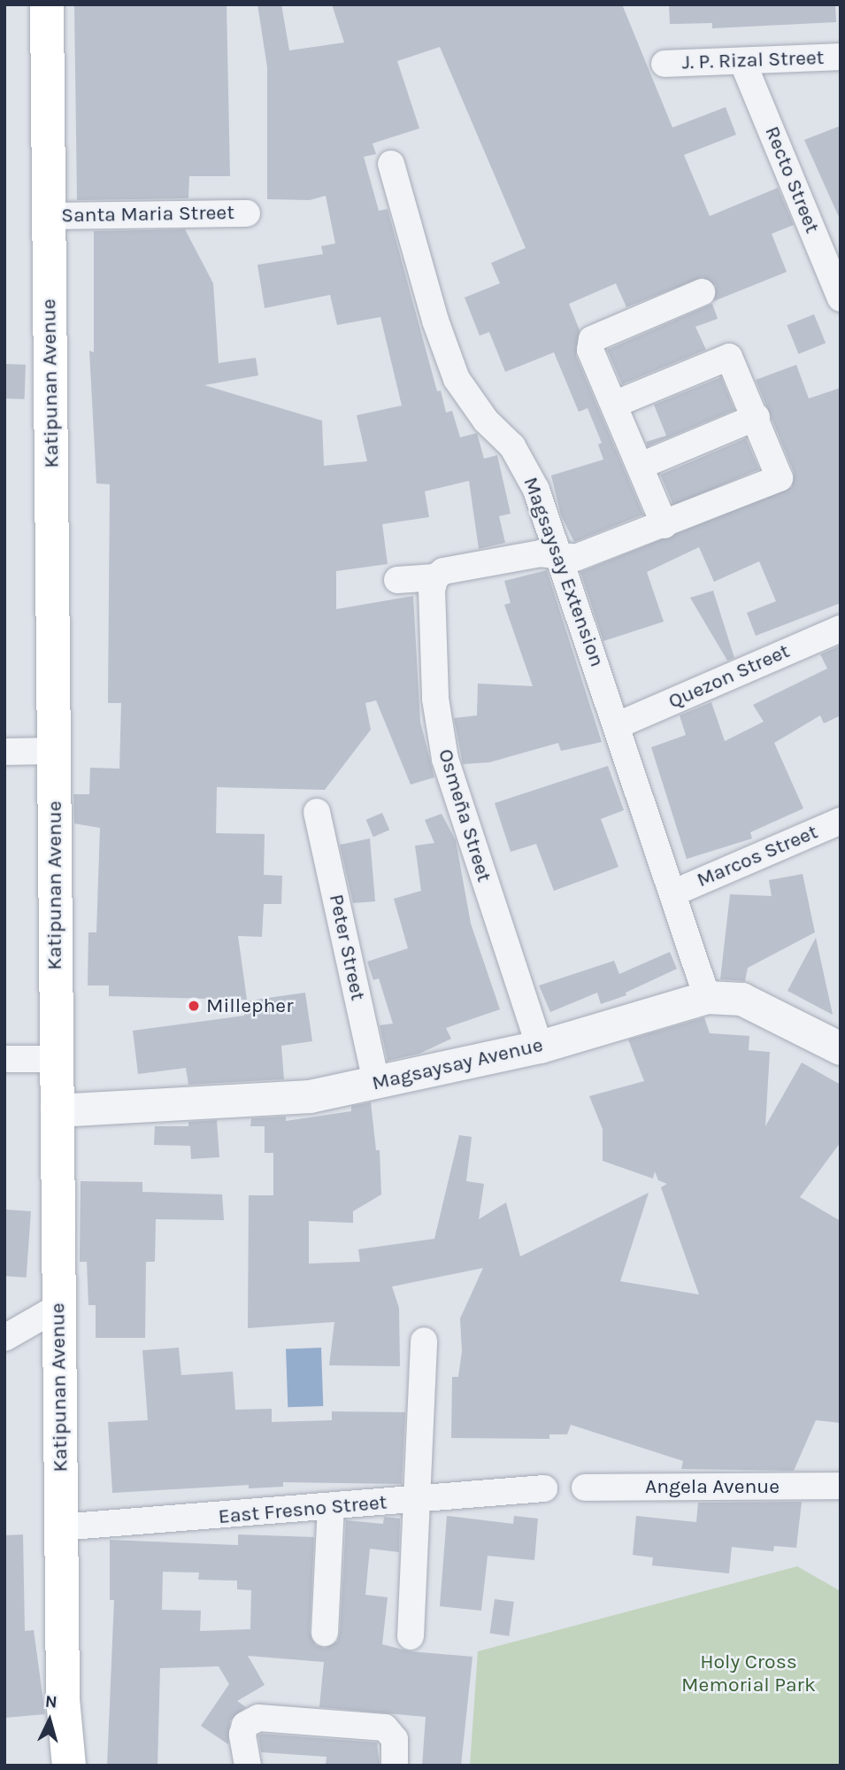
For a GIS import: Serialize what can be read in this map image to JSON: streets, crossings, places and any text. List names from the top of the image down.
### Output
{
  "streets": {
    "main road": ["Katipunan Avenue"],
    "street": [
      "J. P. Rizal Street",
      "Recto Street",
      "Santa Maria Street",
      "Magsaysay Extension",
      "Quezon Street",
      "Osmeña Street",
      "Marcos Street",
      "Peter Street",
      "Magsaysay Avenue",
      "Angela Avenue",
      "East Fresno Street"
    ]
  },
  "crossings": [
    ["J. P. Rizal Street", "Recto Street"],
    ["Santa Maria Street", "Katipunan Avenue"],
    ["Katipunan Avenue", "Magsaysay Avenue"],
    ["Katipunan Avenue", "East Fresno Street"],
    ["Magsaysay Extension", "Quezon Street"],
    ["Magsaysay Extension", "Marcos Street"],
    ["Magsaysay Extension", "Magsaysay Avenue"],
    ["Osmeña Street", "Magsaysay Avenue"],
    ["Peter Street", "Magsaysay Avenue"]
  ],
  "parks": ["Holy Cross Memorial Park"],
  "places": ["Millepher"],
  "north": "top"
}
